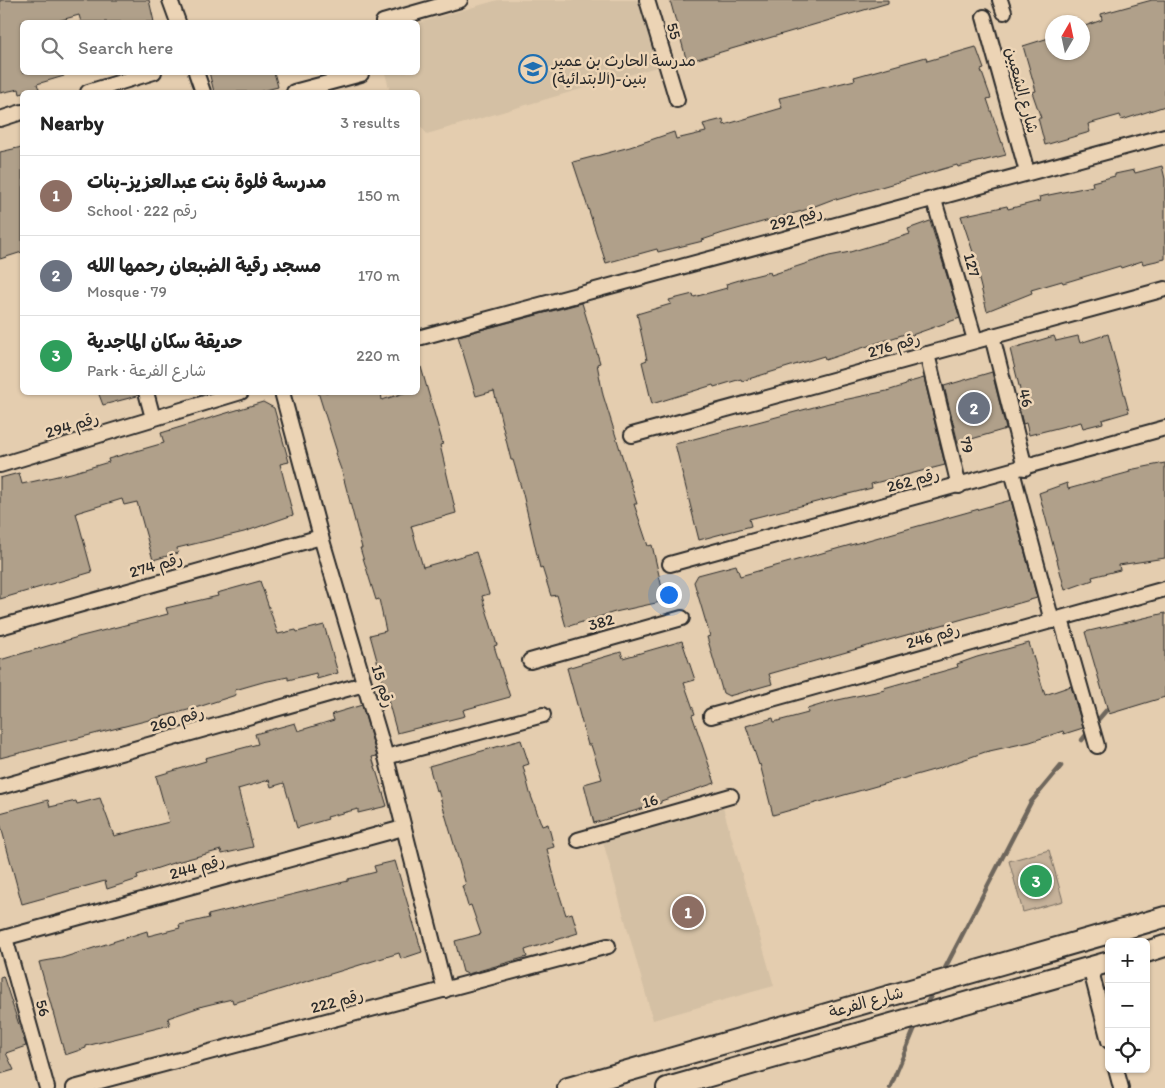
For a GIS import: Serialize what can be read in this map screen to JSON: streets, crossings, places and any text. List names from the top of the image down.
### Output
{
  "streets": {
    "street": [
      "55",
      "شارع الشعبين",
      "رقم 292",
      "127",
      "رقم 276",
      "46",
      "رقم 294",
      "79",
      "رقم 262",
      "رقم 274",
      "382",
      "رقم 246",
      "رقم 15",
      "رقم 260",
      "16",
      "رقم 244",
      "رقم 222",
      "شارع الفرعة",
      "56"
    ]
  },
  "crossings": [
    ["شارع الشعبين", "رقم 292"],
    ["رقم 292", "127"],
    ["127", "رقم 276"],
    ["رقم 276", "46"],
    ["رقم 276", "79"],
    ["46", "رقم 262"],
    ["46", "رقم 246"],
    ["79", "رقم 262"],
    ["رقم 274", "رقم 15"],
    ["رقم 15", "رقم 260"],
    ["رقم 15", "رقم 244"],
    ["رقم 15", "رقم 222"],
    ["رقم 244", "56"]
  ],
  "places": {
    "school or university": ["مدرسة الحارث بن عمير (الابتدائية)-بنين"]
  },
  "north": "top",
  "page": {
    "search": "Search here",
    "heading": ["Nearby", "3 results"],
    "list": [
      {
        "mark": "1",
        "name": "مدرسة فلوة بنت عبدالعزيز-بنات",
        "note": "School · رقم 222",
        "value": "150 m"
      },
      {
        "mark": "2",
        "name": "مسجد رقية الضبعان رحمها الله",
        "note": "Mosque · 79",
        "value": "170 m"
      },
      {
        "mark": "3",
        "name": "حديقة سكان الماجدية",
        "note": "Park · شارع الفرعة",
        "value": "220 m"
      }
    ],
    "pins": ["2", "3", "1"],
    "map_buttons": ["+", "−"]
  }
}
